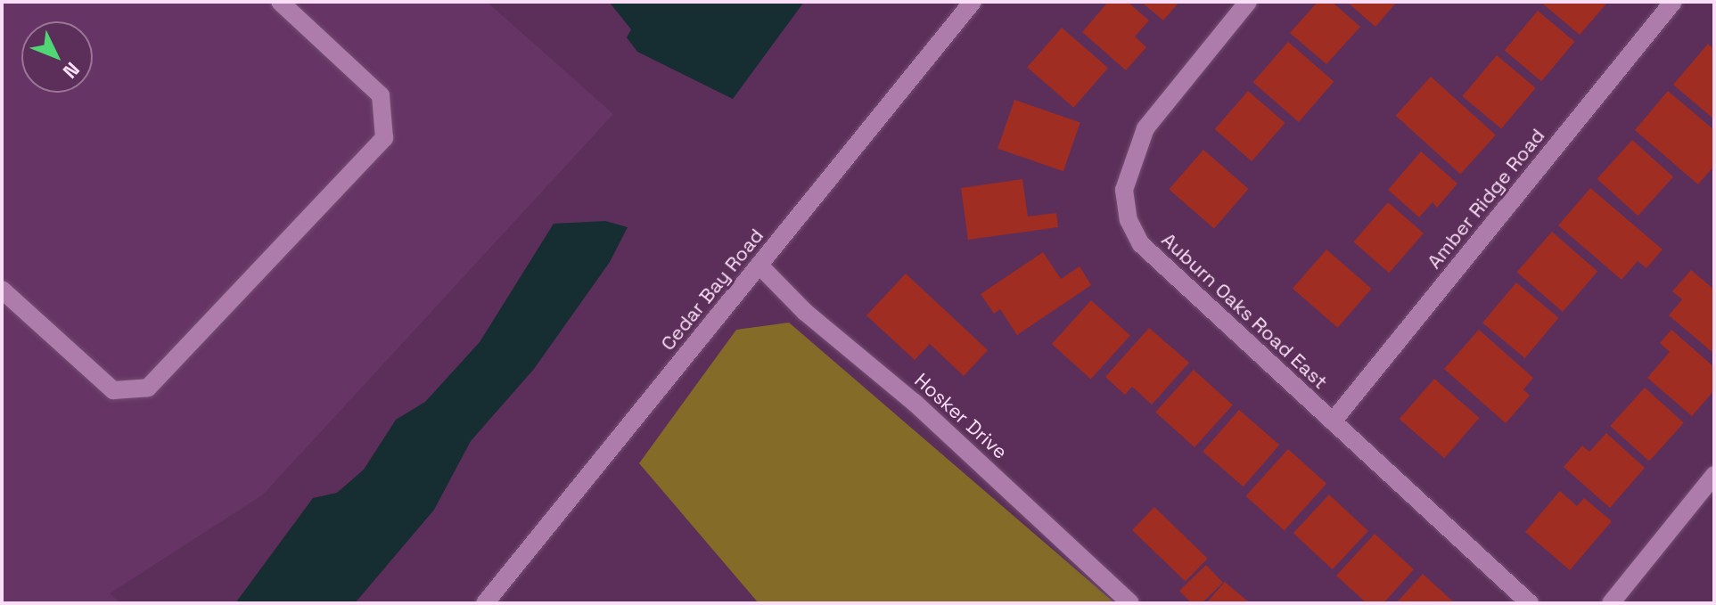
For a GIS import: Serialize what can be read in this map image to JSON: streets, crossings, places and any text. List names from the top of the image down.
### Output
{
  "streets": {
    "street": [
      "Amber Ridge Road",
      "Cedar Bay Road",
      "Auburn Oaks Road East",
      "Hosker Drive"
    ]
  },
  "crossings": [
    ["Amber Ridge Road", "Auburn Oaks Road East"],
    ["Cedar Bay Road", "Hosker Drive"]
  ],
  "north": "bottom right"
}
